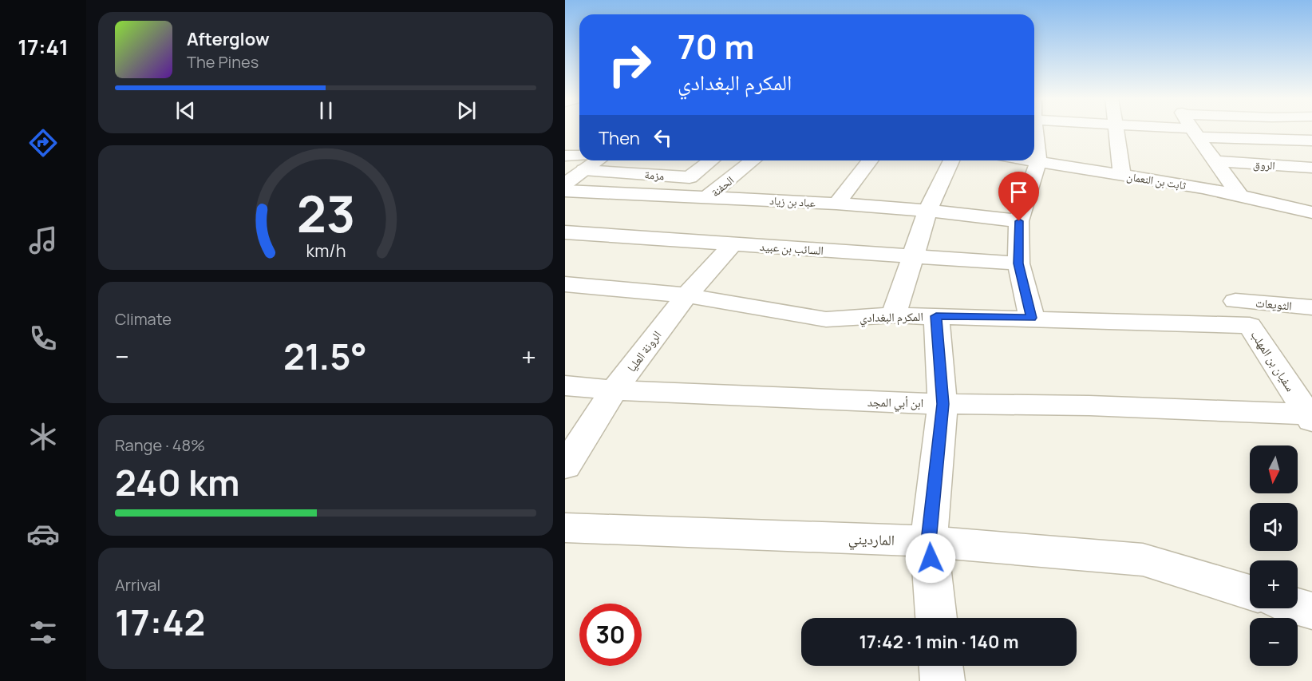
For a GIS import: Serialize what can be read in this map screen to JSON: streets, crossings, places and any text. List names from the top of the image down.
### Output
{
  "streets": {
    "street": [
      "الروق",
      "مزمة",
      "ثابت بن النعمان",
      "الحفنة",
      "عباد بن زياد",
      "السائب بن عبيد",
      "الثويعات",
      "المكرم البغدادي",
      "الرونة العليا",
      "سفيان بن المهلب",
      "ابن أبي المجد",
      "المارديني"
    ]
  },
  "crossings": [
    ["الحفنة", "عباد بن زياد"],
    ["السائب بن عبيد", "الرونة العليا"],
    ["المكرم البغدادي", "الرونة العليا"],
    ["المكرم البغدادي", "سفيان بن المهلب"],
    ["الرونة العليا", "ابن أبي المجد"],
    ["سفيان بن المهلب", "ابن أبي المجد"]
  ],
  "north": "bottom",
  "page": {
    "tabs": "17:41",
    "turn": ["70 m", "المكرم البغدادي"],
    "song": ["Afterglow", "The Pines"],
    "then": "Then",
    "tile": [
      "Climate",
      ["Range · 48%", "240 km"],
      ["Arrival", "17:42"]
    ],
    "heat": ["−", "21.5°", "+"],
    "map_buttons": ["+", "−"],
    "limit": "30",
    "trip": "17:42 · 1 min · 140 m",
    "gauge": ["23", "km/h"]
  }
}
